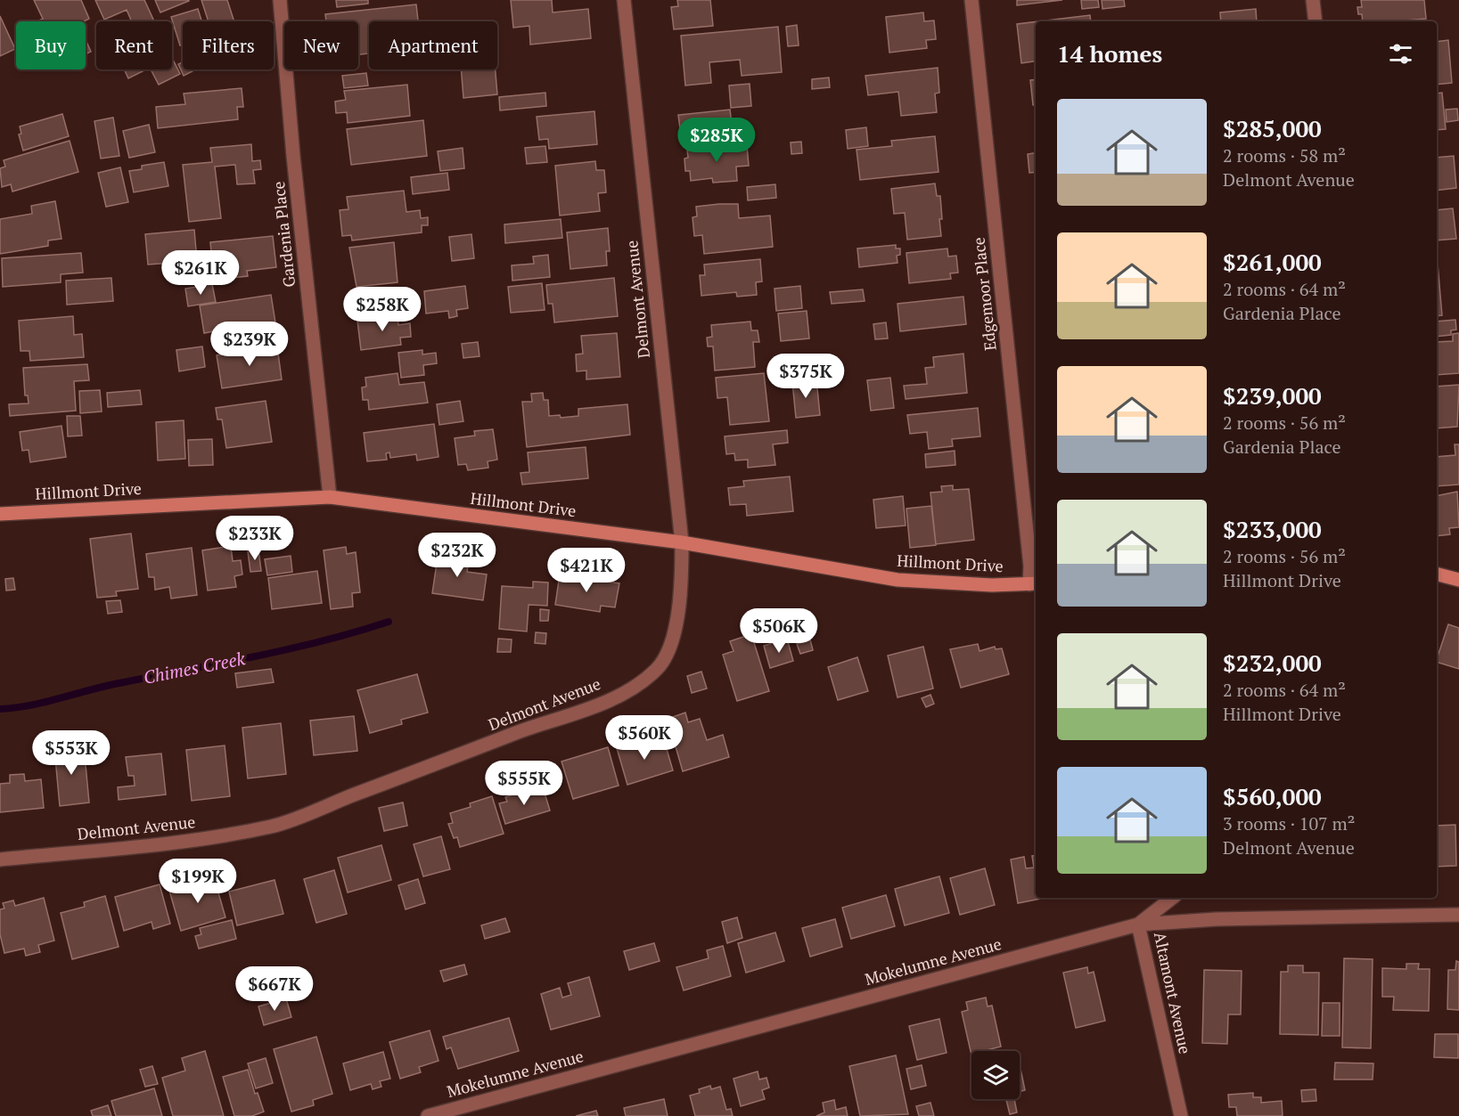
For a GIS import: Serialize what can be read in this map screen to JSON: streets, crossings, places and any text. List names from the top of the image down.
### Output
{
  "streets": {
    "street": [
      "Gardenia Place",
      "Edgemoor Place",
      "Delmont Avenue",
      "Hillmont Drive",
      "Mokelumne Avenue",
      "Altamont Avenue"
    ]
  },
  "crossings": [
    ["Gardenia Place", "Hillmont Drive"],
    ["Edgemoor Place", "Hillmont Drive"],
    ["Delmont Avenue", "Hillmont Drive"],
    ["Mokelumne Avenue", "Altamont Avenue"]
  ],
  "water": ["Chimes Creek"],
  "page": {
    "chip": [
      "Buy",
      "Rent",
      "Filters",
      "New",
      "Apartment"
    ],
    "heading": "14 homes",
    "list": [
      {
        "name": "$285,000",
        "note": "2 rooms · 58 m² · Delmont Avenue"
      },
      {
        "name": "$261,000",
        "note": "2 rooms · 64 m² · Gardenia Place"
      },
      {
        "name": "$239,000",
        "note": "2 rooms · 56 m² · Gardenia Place"
      },
      {
        "name": "$233,000",
        "note": "2 rooms · 56 m² · Hillmont Drive"
      },
      {
        "name": "$232,000",
        "note": "2 rooms · 64 m² · Hillmont Drive"
      },
      {
        "name": "$560,000",
        "note": "3 rooms · 107 m² · Delmont Avenue"
      }
    ],
    "price": [
      "$285K",
      "$261K",
      "$258K",
      "$239K",
      "$375K",
      "$233K",
      "$232K",
      "$421K",
      "$506K",
      "$560K",
      "$553K",
      "$555K",
      "$199K",
      "$667K"
    ]
  }
}
